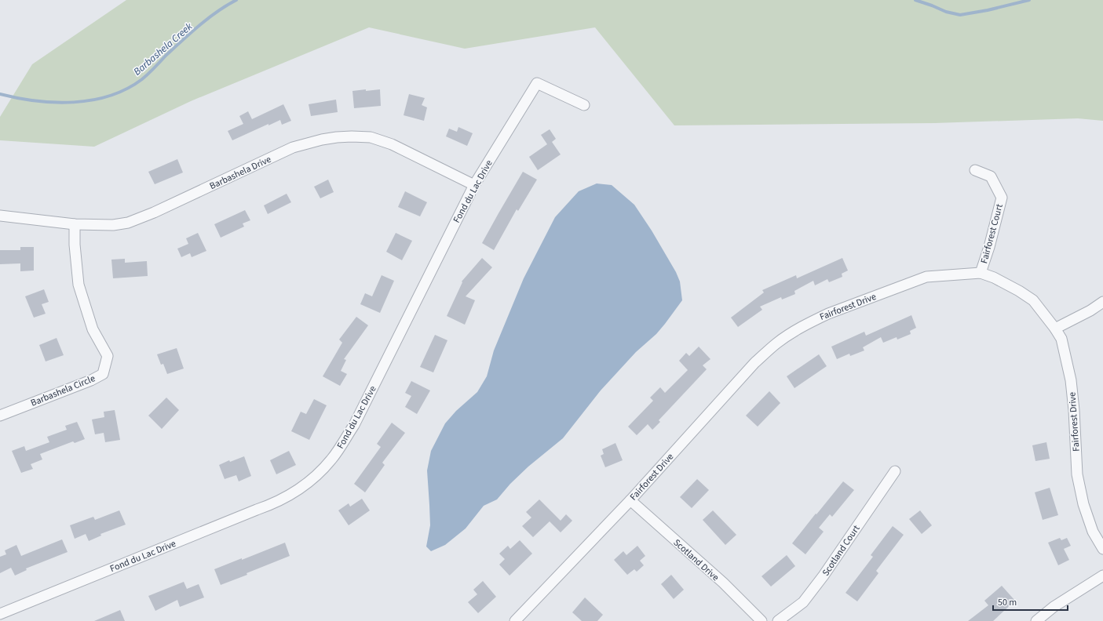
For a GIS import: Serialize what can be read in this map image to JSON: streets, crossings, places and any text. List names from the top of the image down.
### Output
{
  "streets": {
    "street": [
      "Barbashela Drive",
      "Fond du Lac Drive",
      "Fairforest Court",
      "Fairforest Drive",
      "Barbashela Circle",
      "Scotland Court",
      "Scotland Drive"
    ]
  },
  "crossings": [
    ["Barbashela Drive", "Fond du Lac Drive"],
    ["Barbashela Drive", "Barbashela Circle"],
    ["Fairforest Court", "Fairforest Drive"],
    ["Fairforest Drive", "Scotland Drive"]
  ],
  "water": ["Barbashela Creek"],
  "scale_bar": "50 m"
}
